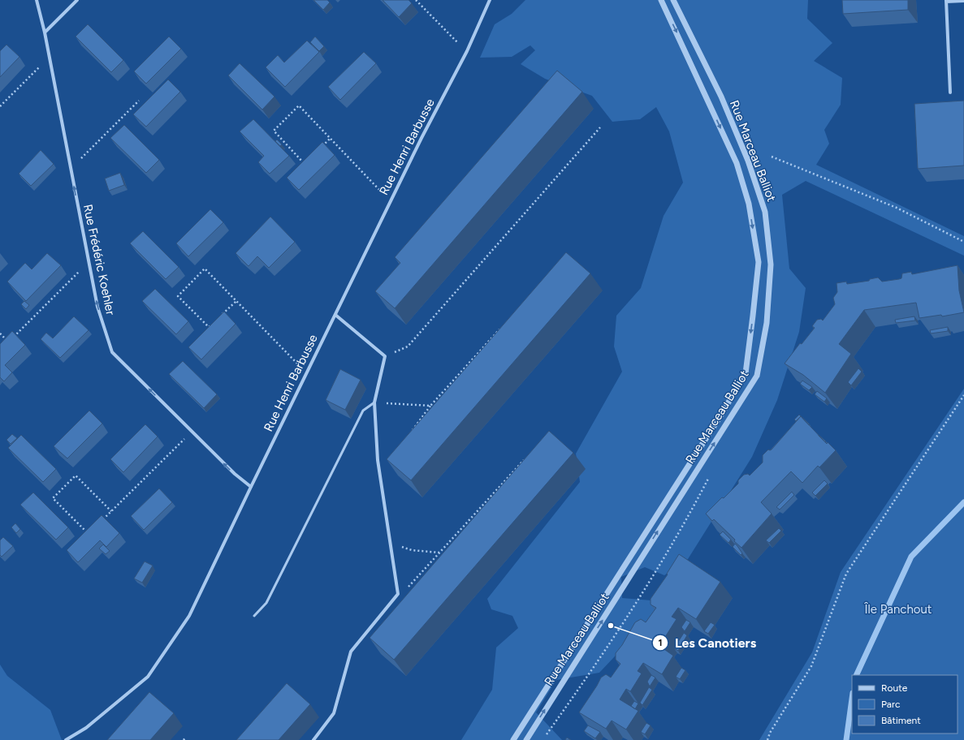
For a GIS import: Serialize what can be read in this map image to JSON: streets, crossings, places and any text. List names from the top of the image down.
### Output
{
  "streets": {
    "street": ["Rue Henri Barbusse", "Rue Marceau Balliot", "Rue Frédéric Koehler"]
  },
  "crossings": [
    ["Rue Henri Barbusse", "Rue Frédéric Koehler"]
  ],
  "one_way": ["Rue Frédéric Koehler"],
  "parks": ["Île Panchout"],
  "places": ["Les Canotiers"],
  "legend": ["Route", "Parc", "Bâtiment"]
}
